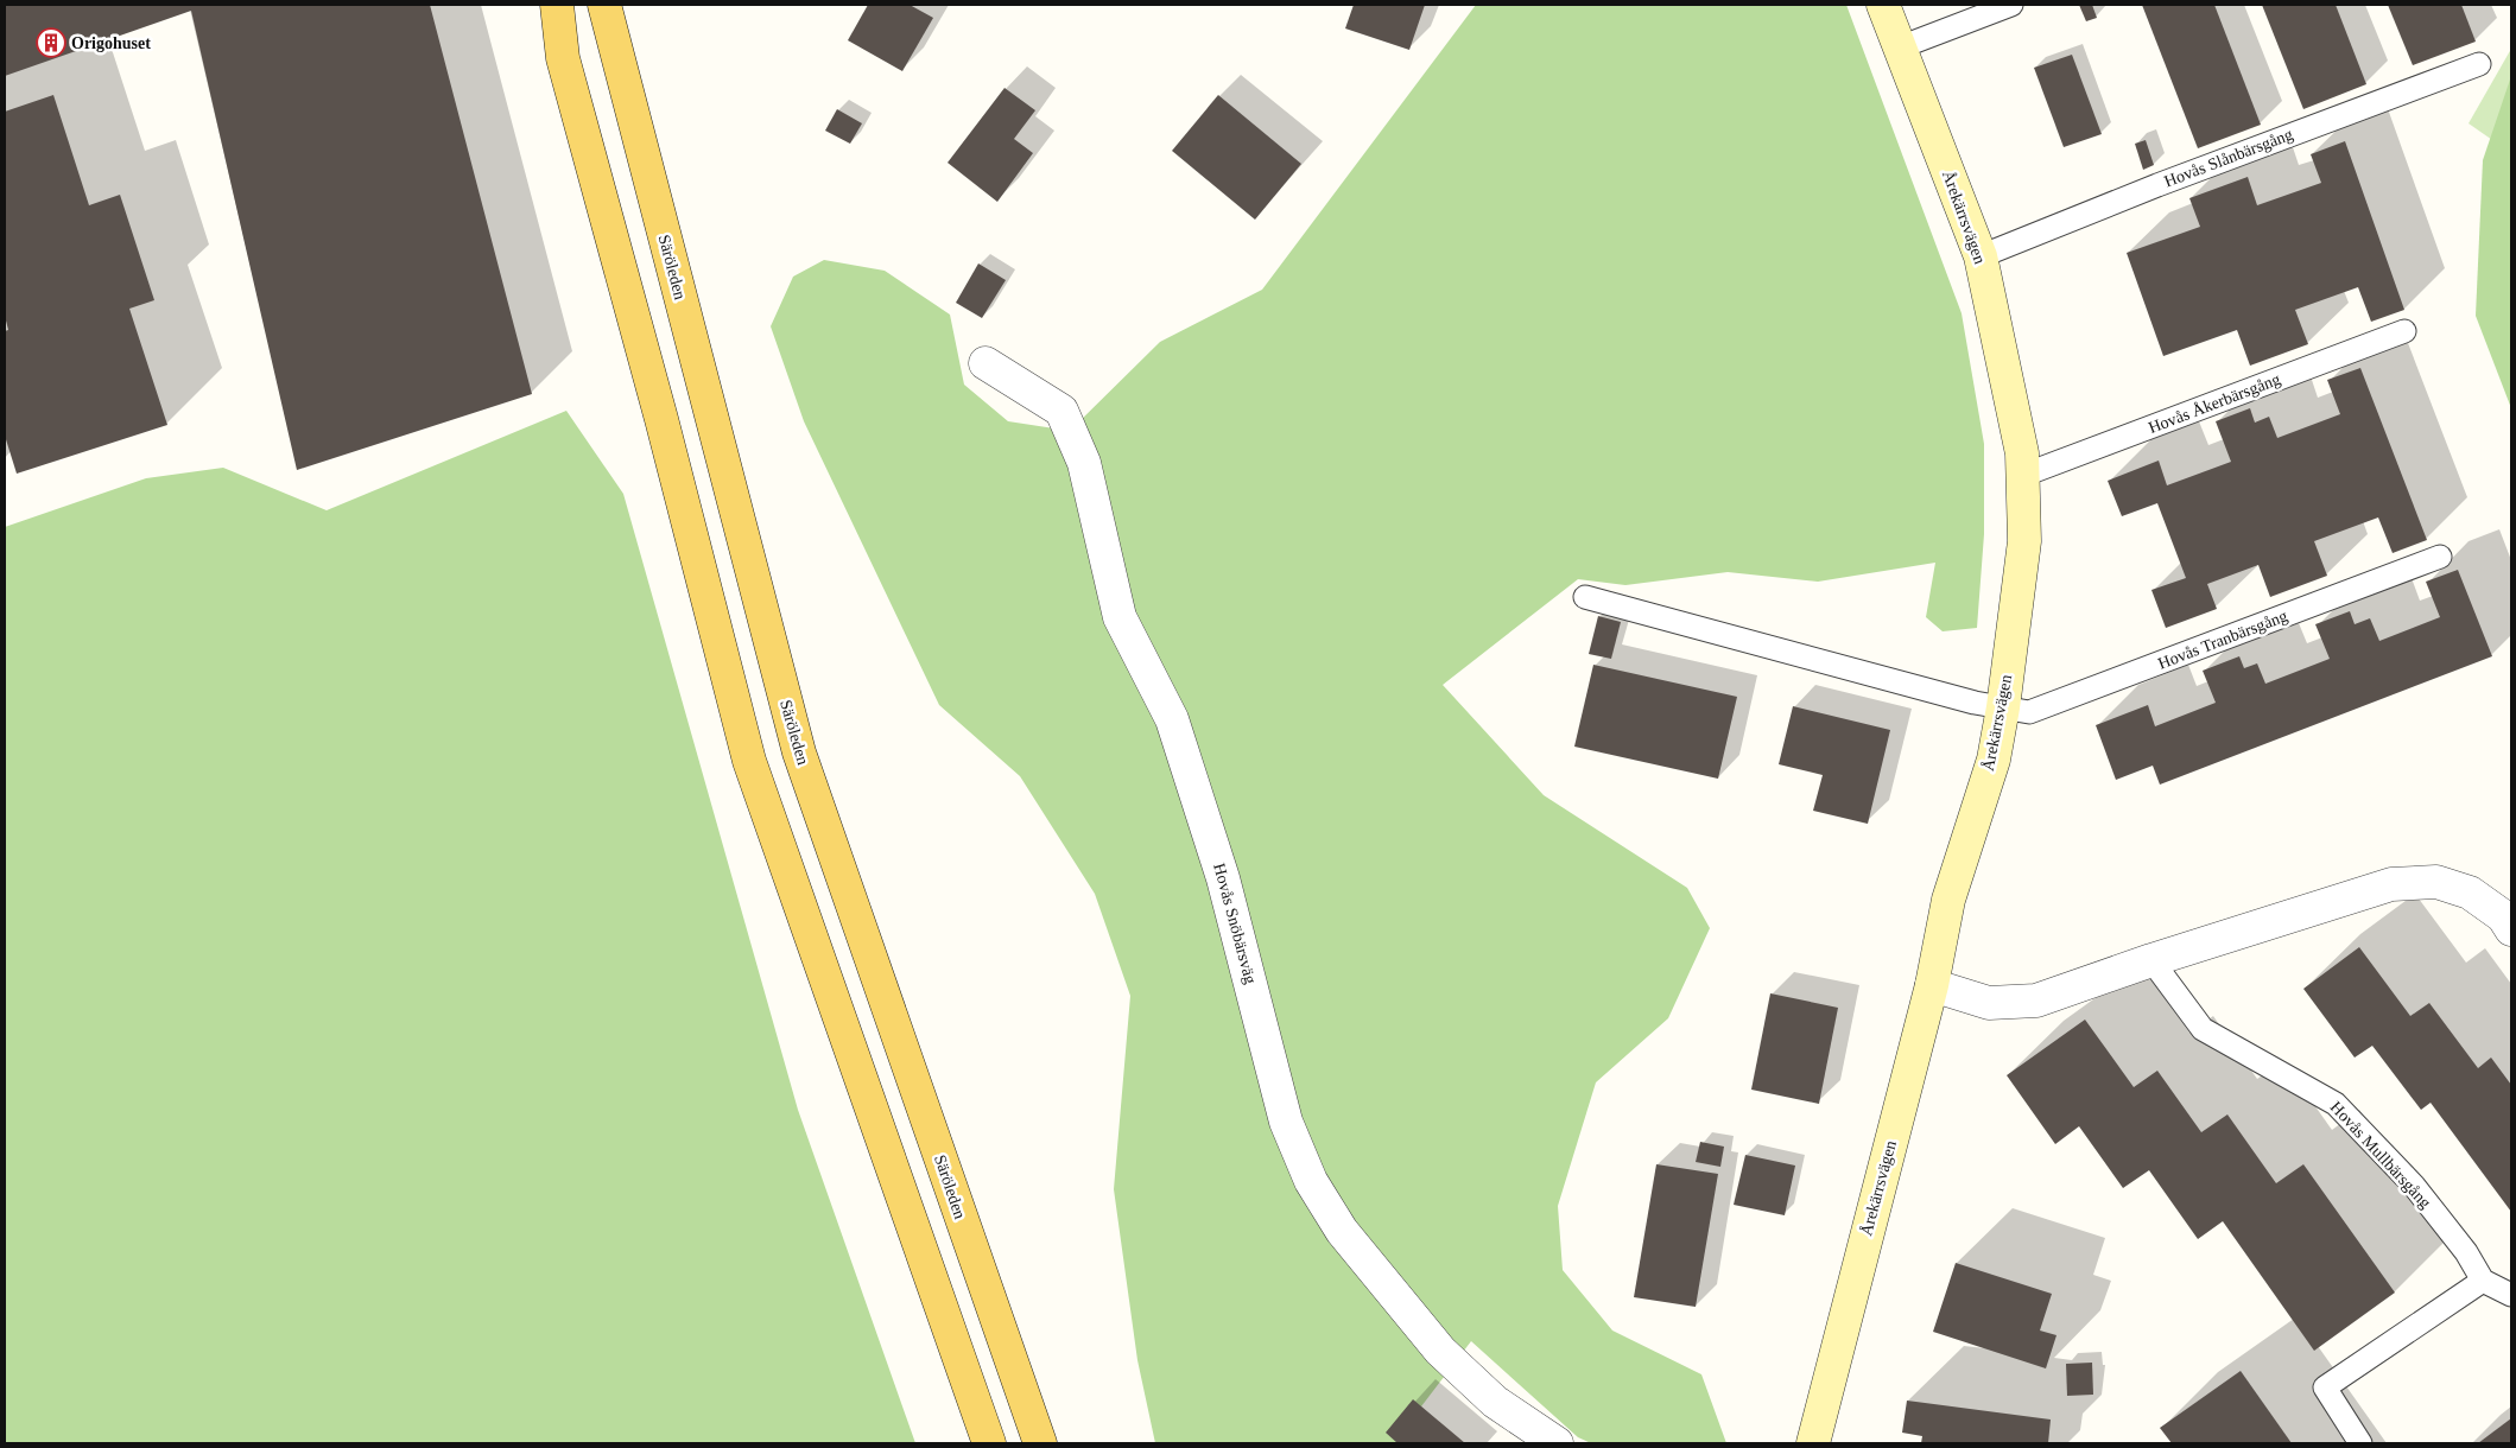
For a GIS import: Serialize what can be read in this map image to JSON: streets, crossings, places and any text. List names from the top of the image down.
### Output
{
  "streets": {
    "main road": ["Säröleden"],
    "street": ["Årekärrsvägen", "Hovås Snöbärsväg"],
    "lane": [
      "Hovås Slånbärsgång",
      "Hovås Åkerbärsgång",
      "Hovås Tranbärsgång",
      "Hovås Mullbärsgång"
    ]
  },
  "crossings": [
    ["Hovås Slånbärsgång", "Årekärrsvägen"],
    ["Årekärrsvägen", "Hovås Åkerbärsgång"],
    ["Årekärrsvägen", "Hovås Tranbärsgång"]
  ],
  "places": {
    "building": ["Origohuset"]
  }
}
